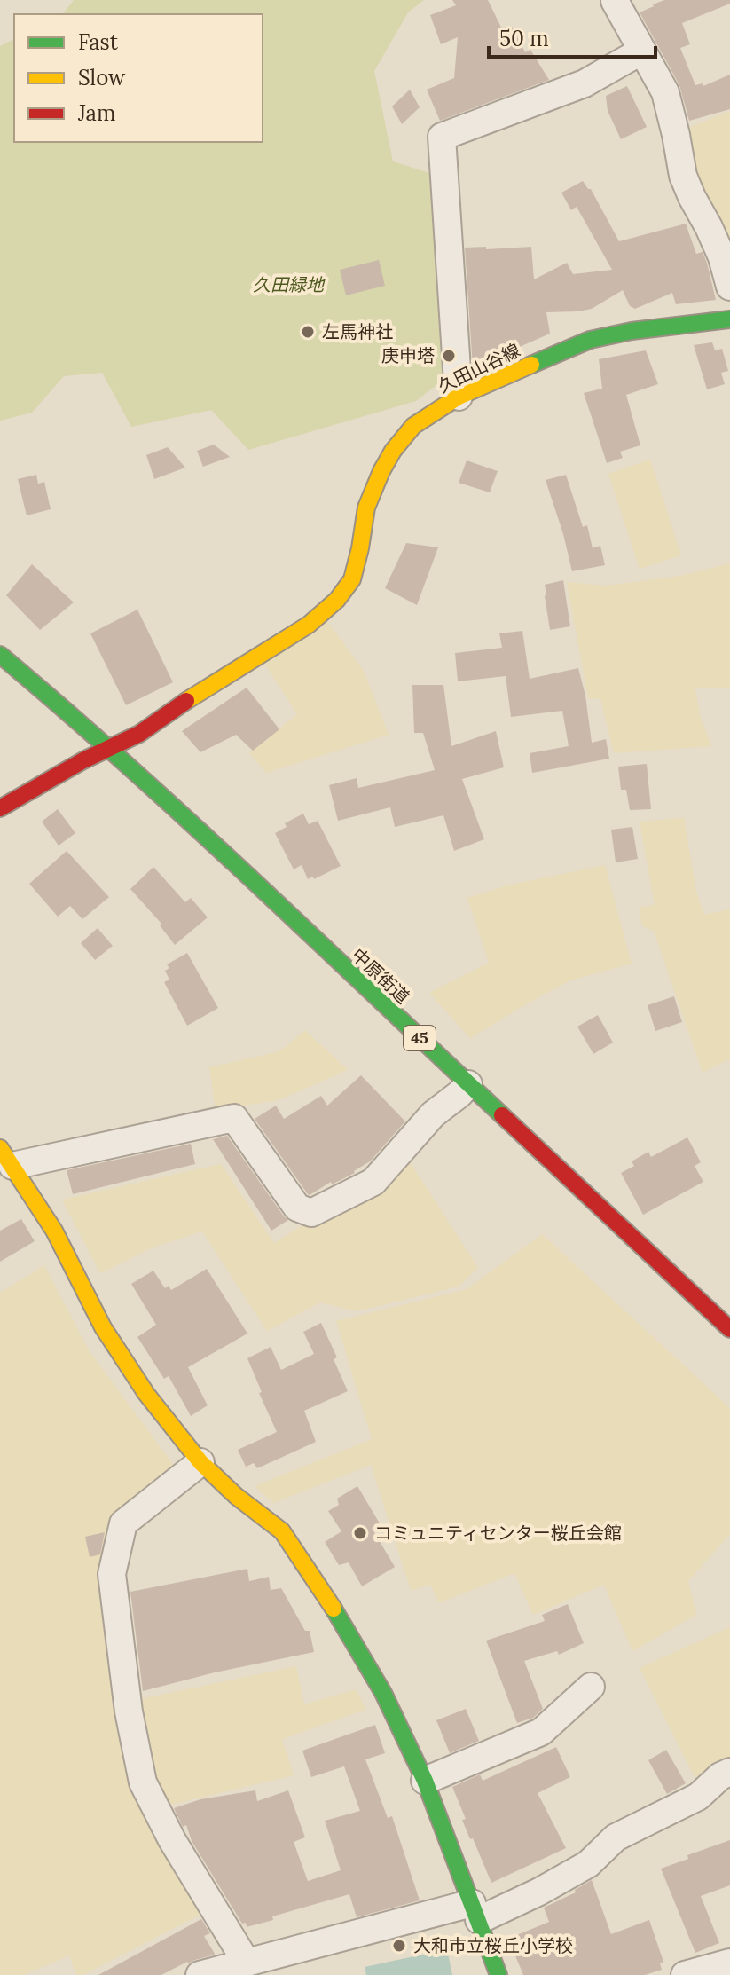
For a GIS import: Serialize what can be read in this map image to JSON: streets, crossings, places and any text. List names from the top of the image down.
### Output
{
  "streets": {
    "street": ["久田山谷線", "中原街道", "45"]
  },
  "crossings": [
    ["久田山谷線", "中原街道"]
  ],
  "parks": ["久田緑地"],
  "places": [
    "左馬神社",
    "庚申塔",
    "コミュニティセンター桜丘会館",
    "大和市立桜丘小学校"
  ],
  "legend": ["Fast", "Slow", "Jam"],
  "scale_bar": "50 m"
}
